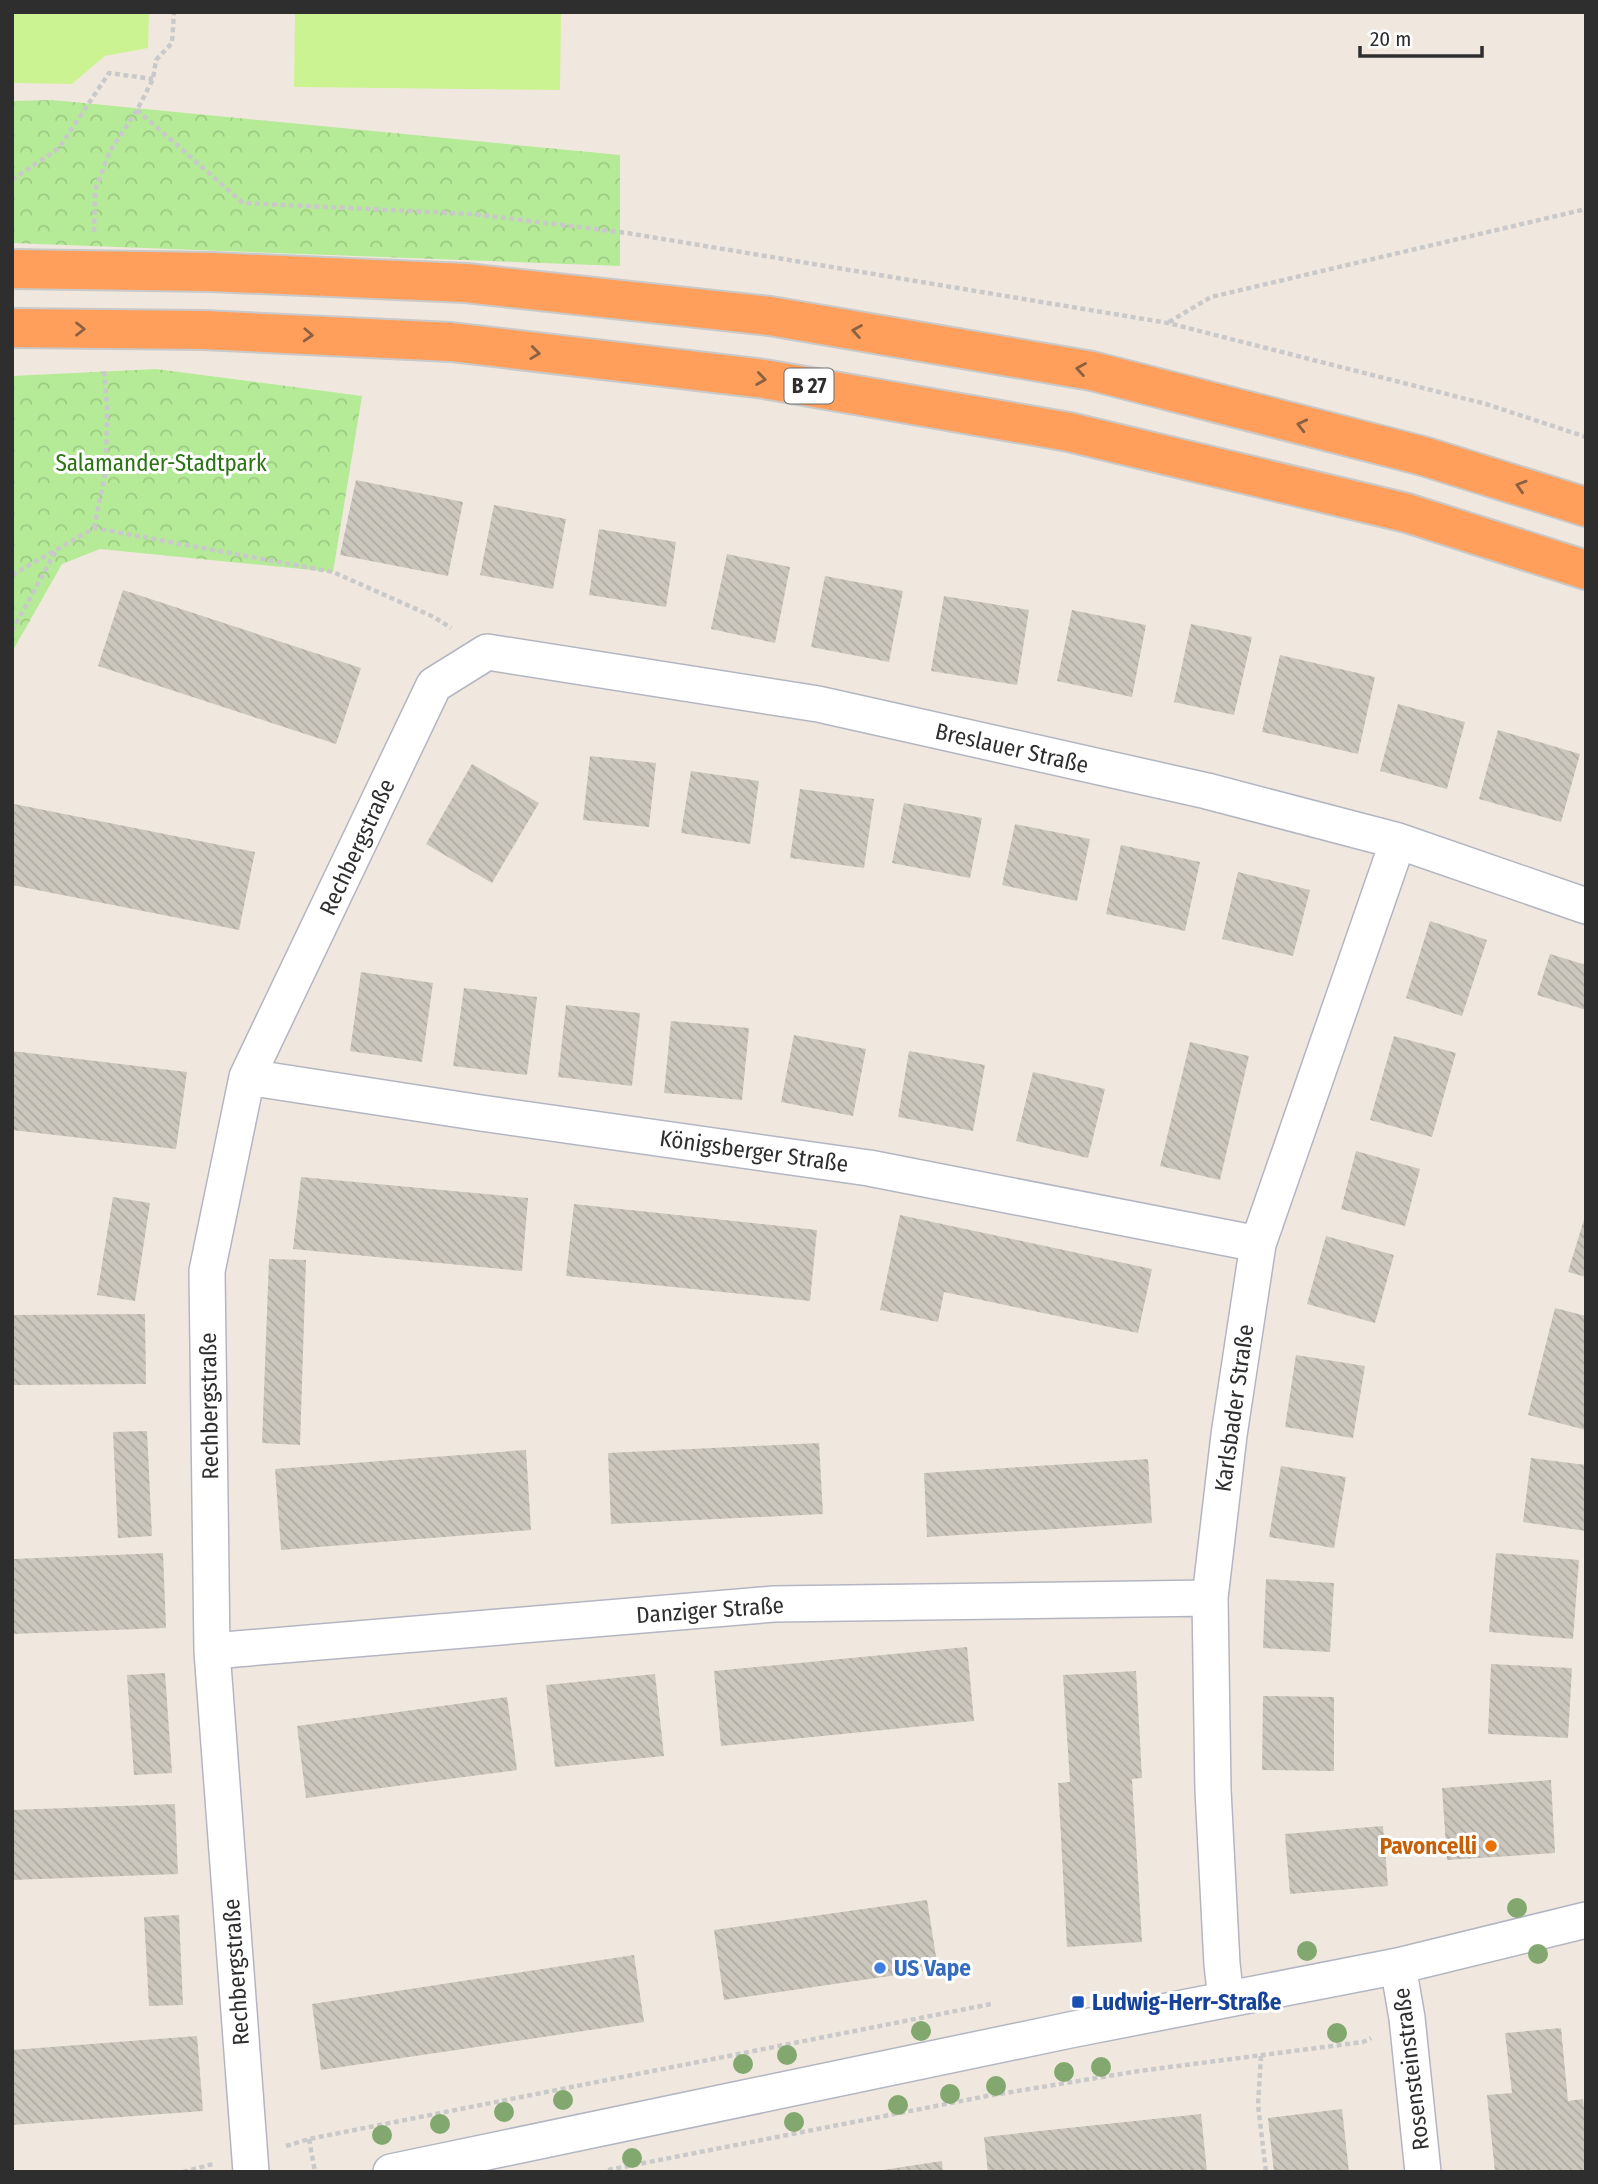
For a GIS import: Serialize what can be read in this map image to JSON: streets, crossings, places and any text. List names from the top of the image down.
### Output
{
  "streets": {
    "highway": ["B 27"],
    "street": [
      "Breslauer Straße",
      "Rechbergstraße",
      "Königsberger Straße",
      "Karlsbader Straße",
      "Danziger Straße",
      "Rosensteinstraße"
    ]
  },
  "crossings": [
    ["Breslauer Straße", "Rechbergstraße"],
    ["Breslauer Straße", "Karlsbader Straße"],
    ["Rechbergstraße", "Königsberger Straße"],
    ["Rechbergstraße", "Danziger Straße"],
    ["Königsberger Straße", "Karlsbader Straße"],
    ["Karlsbader Straße", "Danziger Straße"]
  ],
  "parks": ["Salamander-Stadtpark"],
  "places": {
    "other": ["Pavoncelli", "US Vape"],
    "transit": ["Ludwig-Herr-Straße"]
  },
  "scale_bar": "20 m"
}
